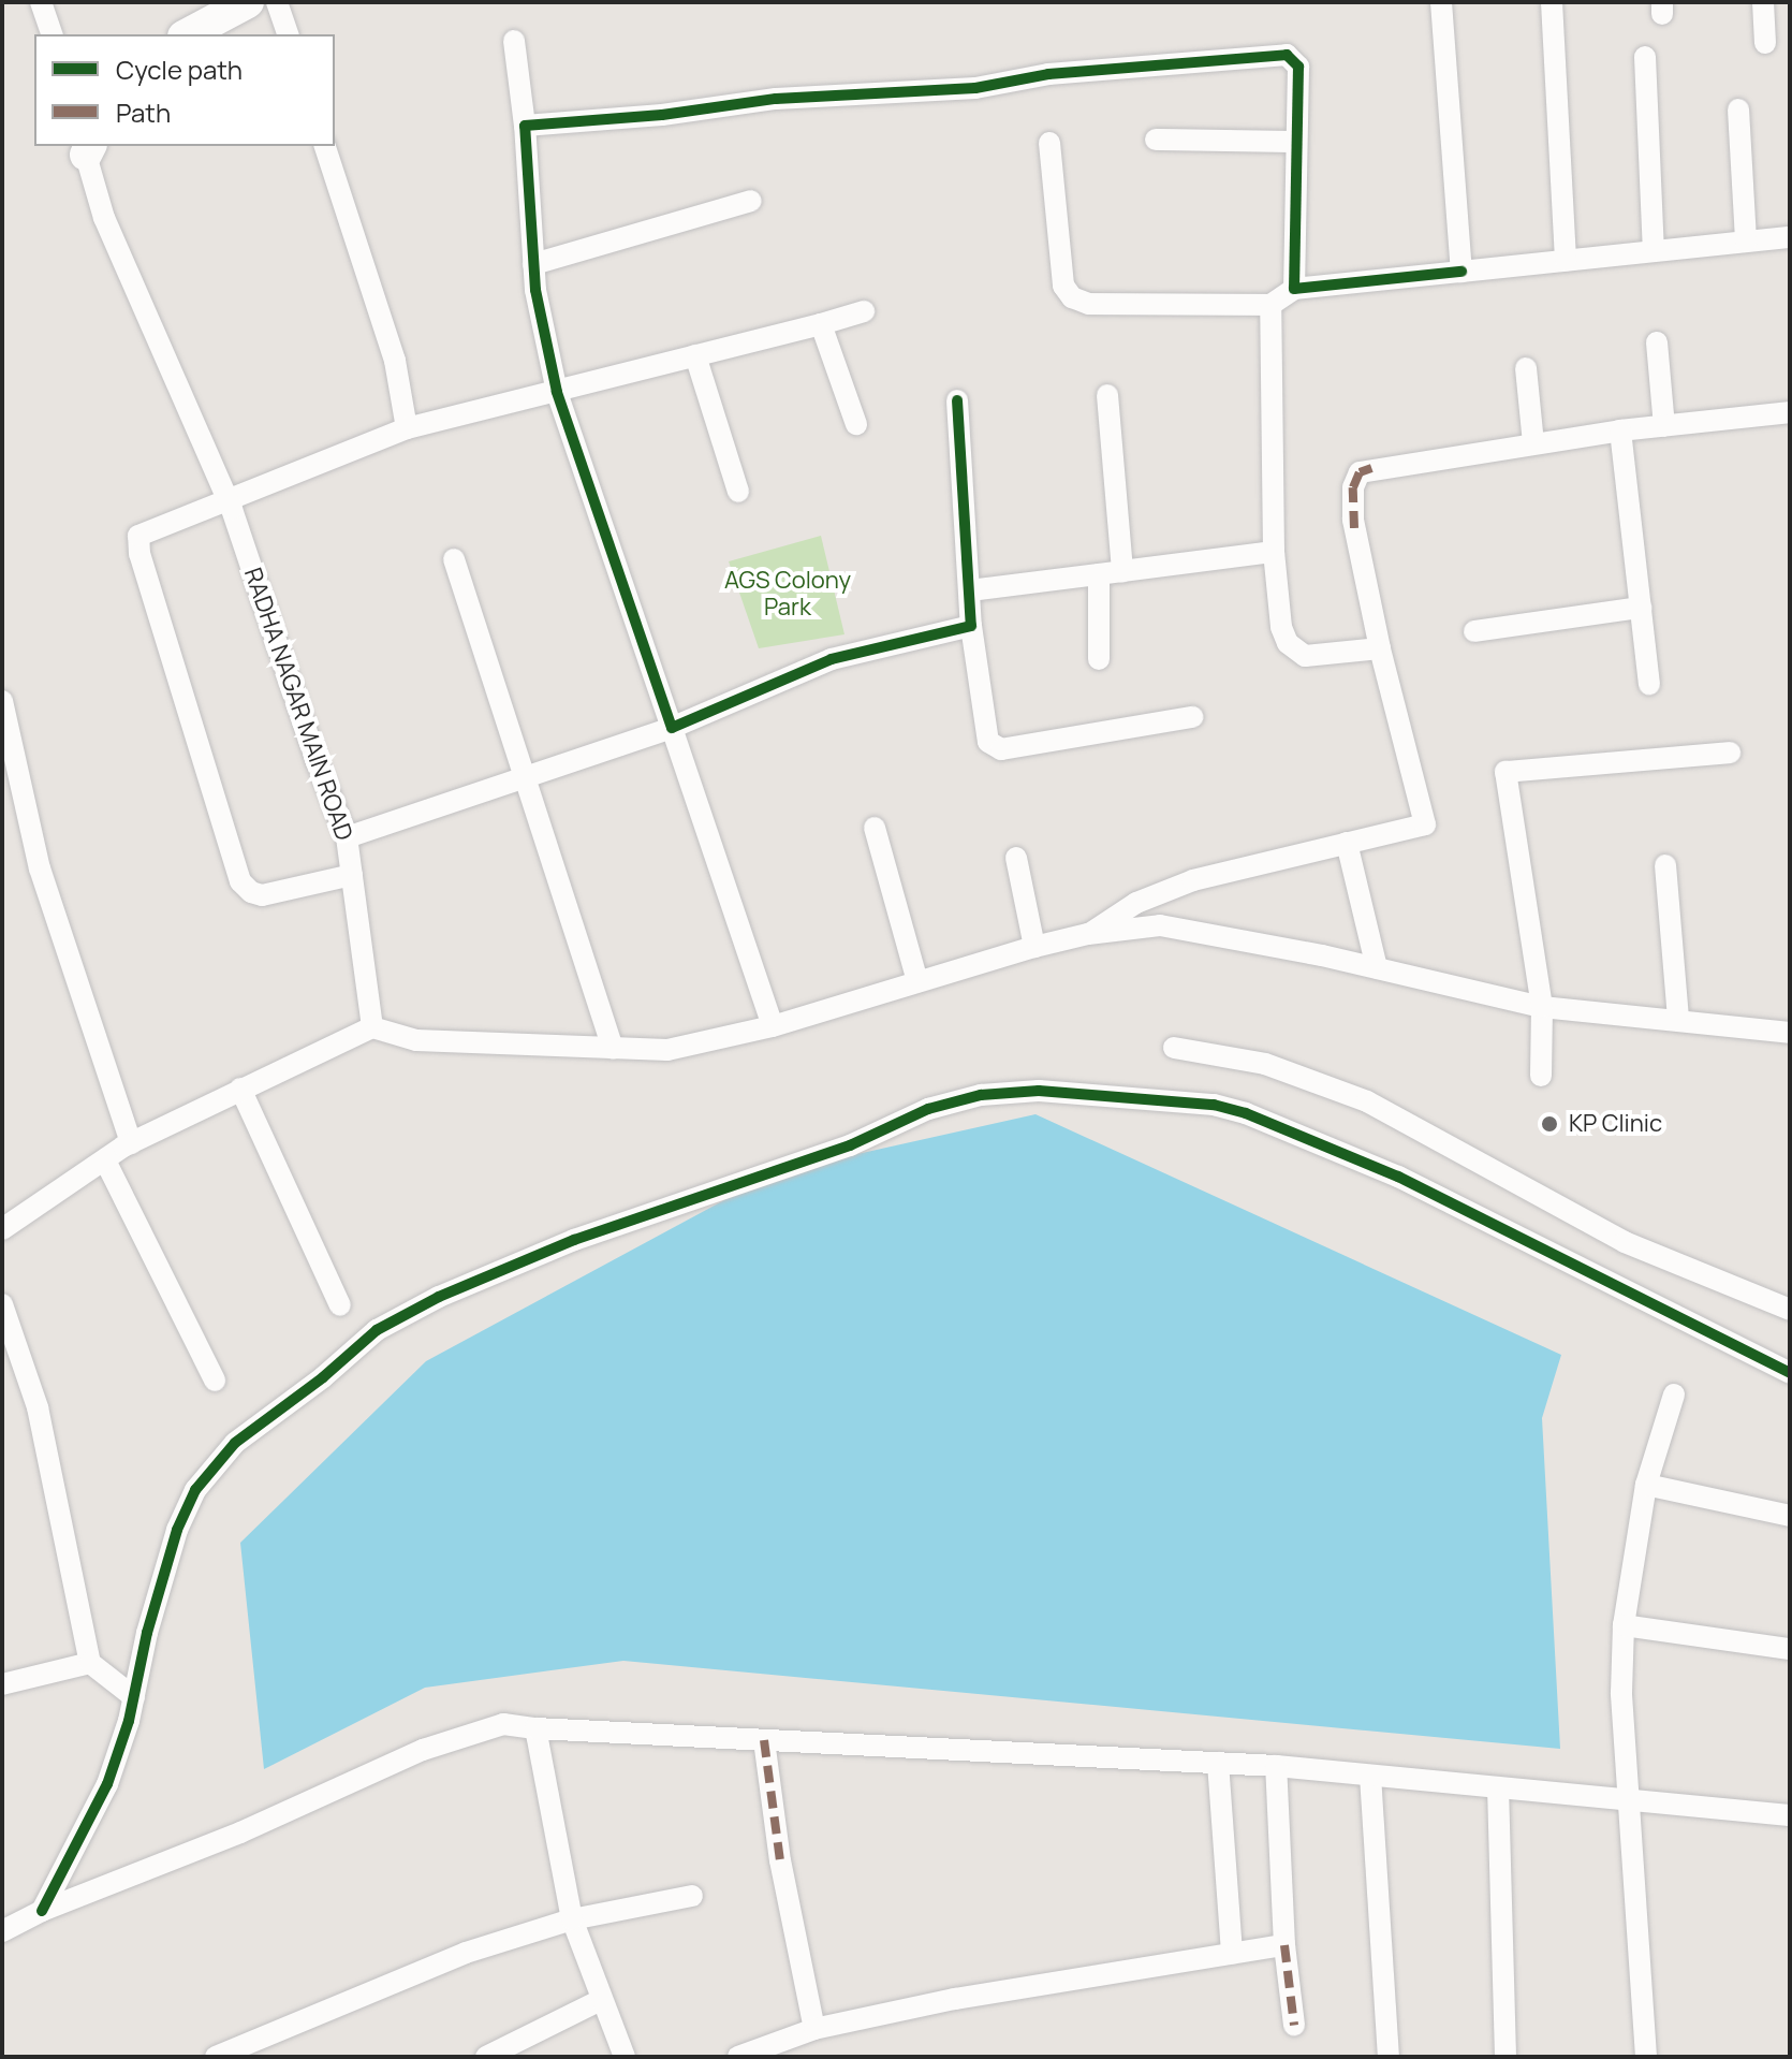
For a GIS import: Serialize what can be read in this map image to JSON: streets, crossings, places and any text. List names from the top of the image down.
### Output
{
  "streets": {
    "street": ["RADHA NAGAR MAIN ROAD"]
  },
  "parks": ["AGS Colony Park"],
  "places": ["KP Clinic"],
  "legend": ["Cycle path", "Path"]
}
